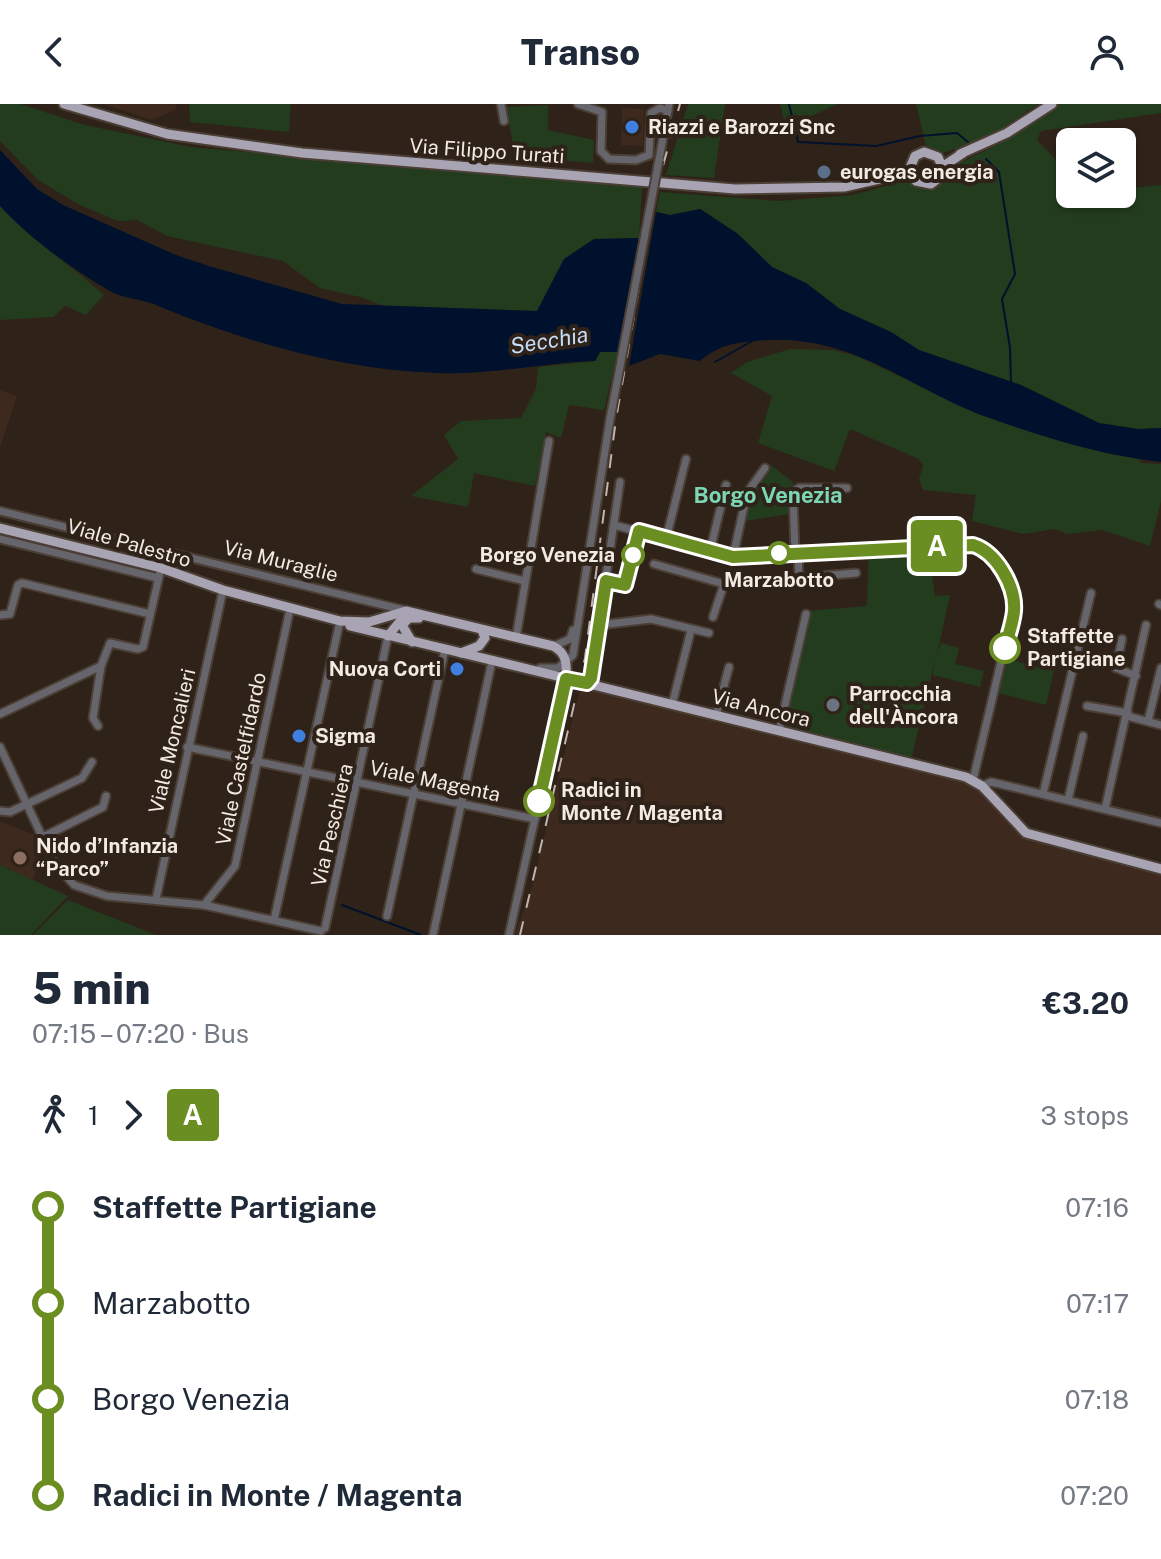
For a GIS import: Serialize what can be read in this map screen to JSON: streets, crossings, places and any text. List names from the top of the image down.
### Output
{
  "streets": {
    "main road": [
      "Via Filippo Turati",
      "Viale Palestro",
      "Via Muraglie",
      "Via Ancora"
    ],
    "street": [
      "Viale Moncalieri",
      "Viale Castelfidardo",
      "Viale Magenta",
      "Via Peschiera"
    ]
  },
  "crossings": [
    ["Viale Palestro", "Via Muraglie"],
    ["Viale Palestro", "Via Ancora"],
    ["Viale Palestro", "Viale Moncalieri"],
    ["Viale Palestro", "Viale Castelfidardo"],
    ["Viale Palestro", "Via Peschiera"],
    ["Viale Moncalieri", "Viale Magenta"],
    ["Viale Castelfidardo", "Viale Magenta"],
    ["Viale Magenta", "Via Peschiera"]
  ],
  "districts": ["Borgo Venezia"],
  "water": ["Secchia"],
  "places": [
    "Riazzi e Barozzi Snc",
    "eurogas energia",
    "Marzabotto",
    "Borgo Venezia",
    "Staffette Partigiane",
    "Nuova Corti",
    "Parrocchia dell'Àncora",
    "Sigma",
    "Radici in Monte / Magenta",
    "Nido d’Infanzia “Parco”"
  ],
  "lines": ["bus line A"],
  "page": {
    "header": "Transo",
    "on_map": "A",
    "heading": ["5 min", "07:15 – 07:20 · Bus", "€3.20"],
    "legs": ["1", "A", "3 stops"],
    "list": [
      {
        "name": "Staffette Partigiane",
        "value": "07:16"
      },
      {
        "name": "Marzabotto",
        "value": "07:17"
      },
      {
        "name": "Borgo Venezia",
        "value": "07:18"
      },
      {
        "name": "Radici in Monte / Magenta",
        "value": "07:20"
      }
    ]
  }
}
